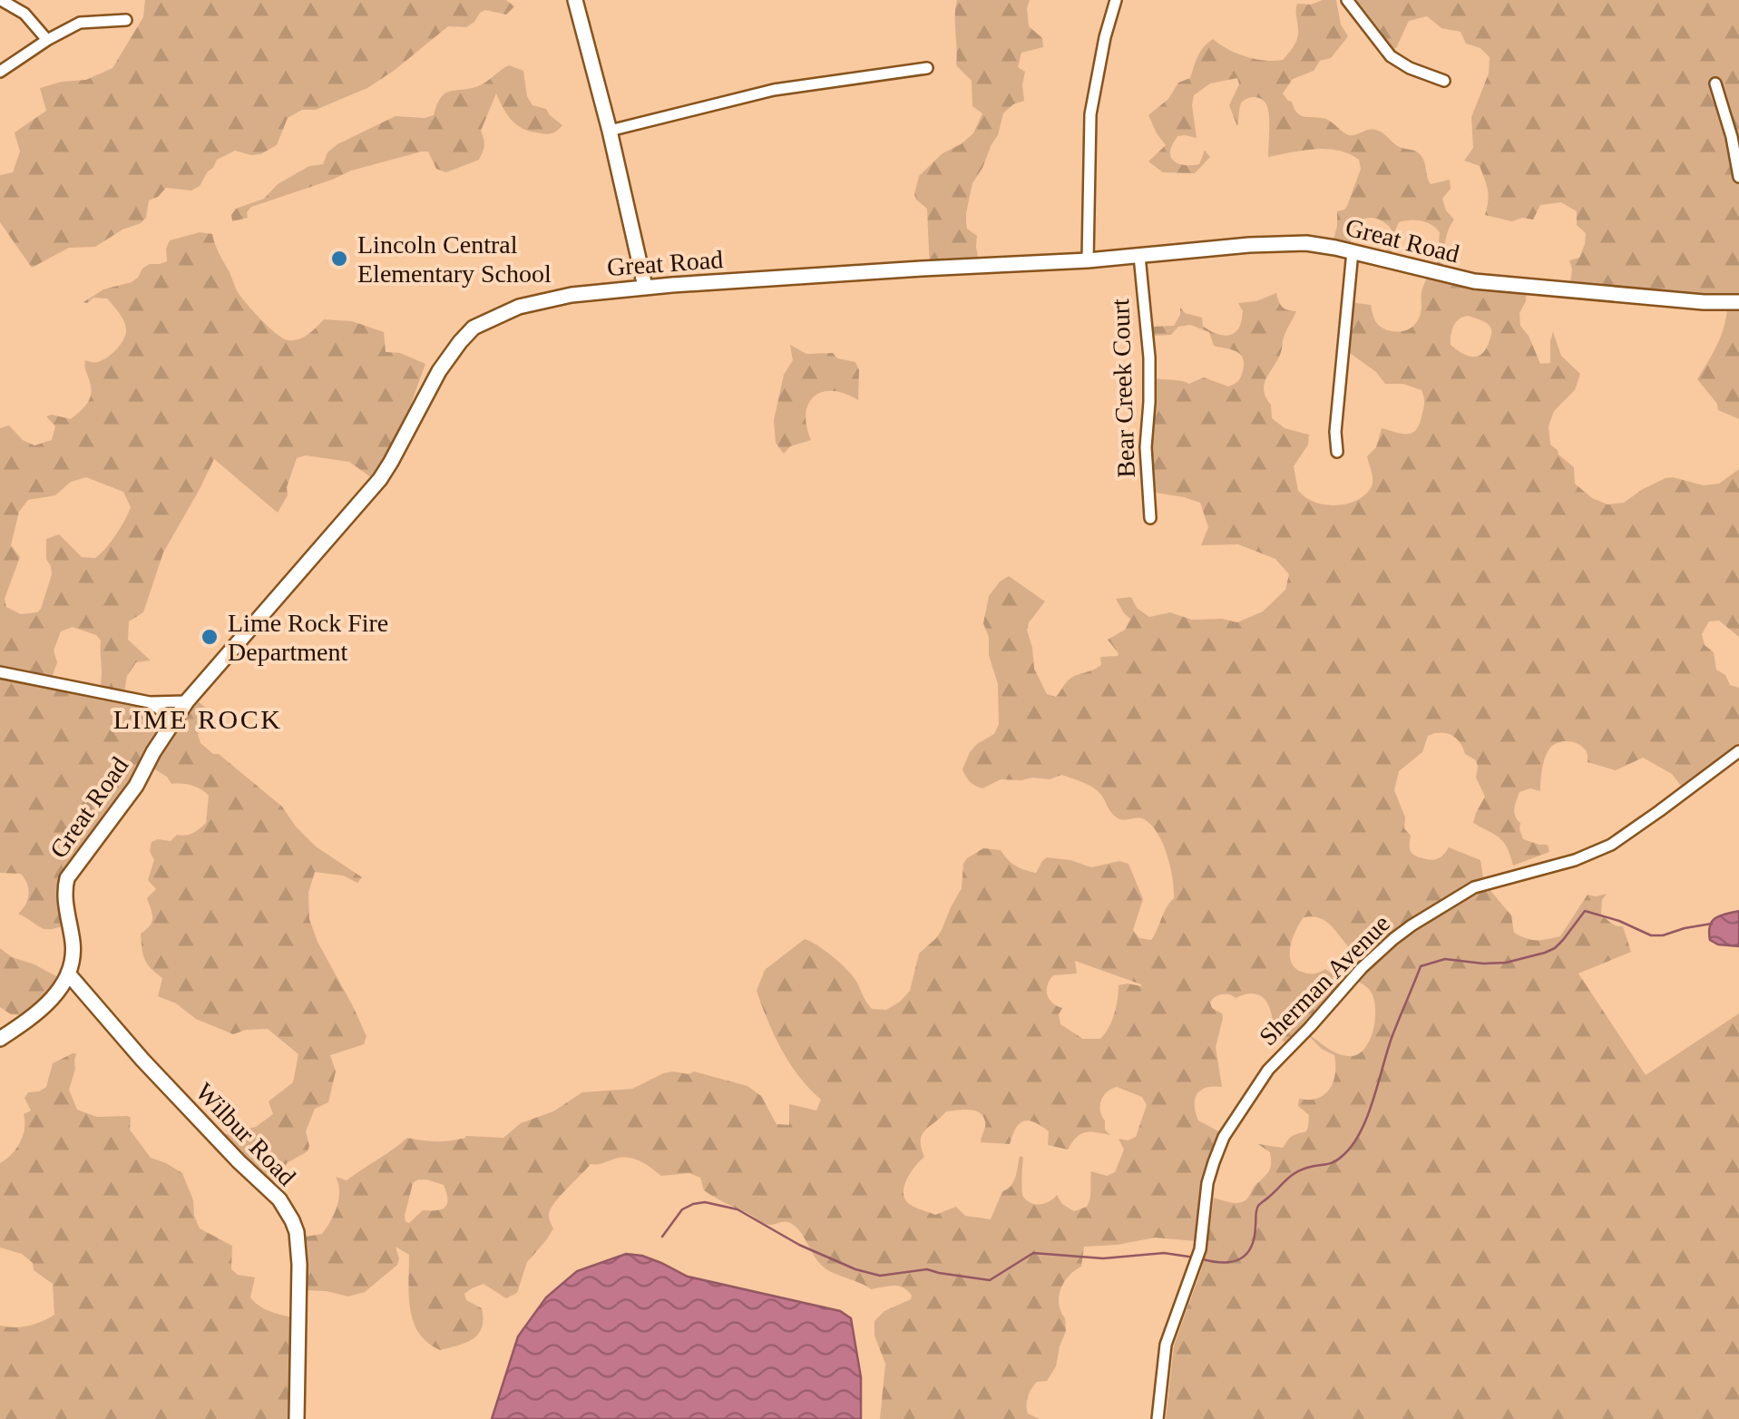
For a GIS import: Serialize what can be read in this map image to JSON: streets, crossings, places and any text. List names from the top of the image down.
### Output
{
  "streets": {
    "street": [
      "Great Road",
      "Bear Creek Court",
      "Sherman Avenue",
      "Wilbur Road"
    ]
  },
  "crossings": [
    ["Great Road", "Bear Creek Court"],
    ["Great Road", "Wilbur Road"]
  ],
  "districts": ["LIME ROCK"],
  "places": ["Lincoln Central Elementary School", "Lime Rock Fire Department"]
}
